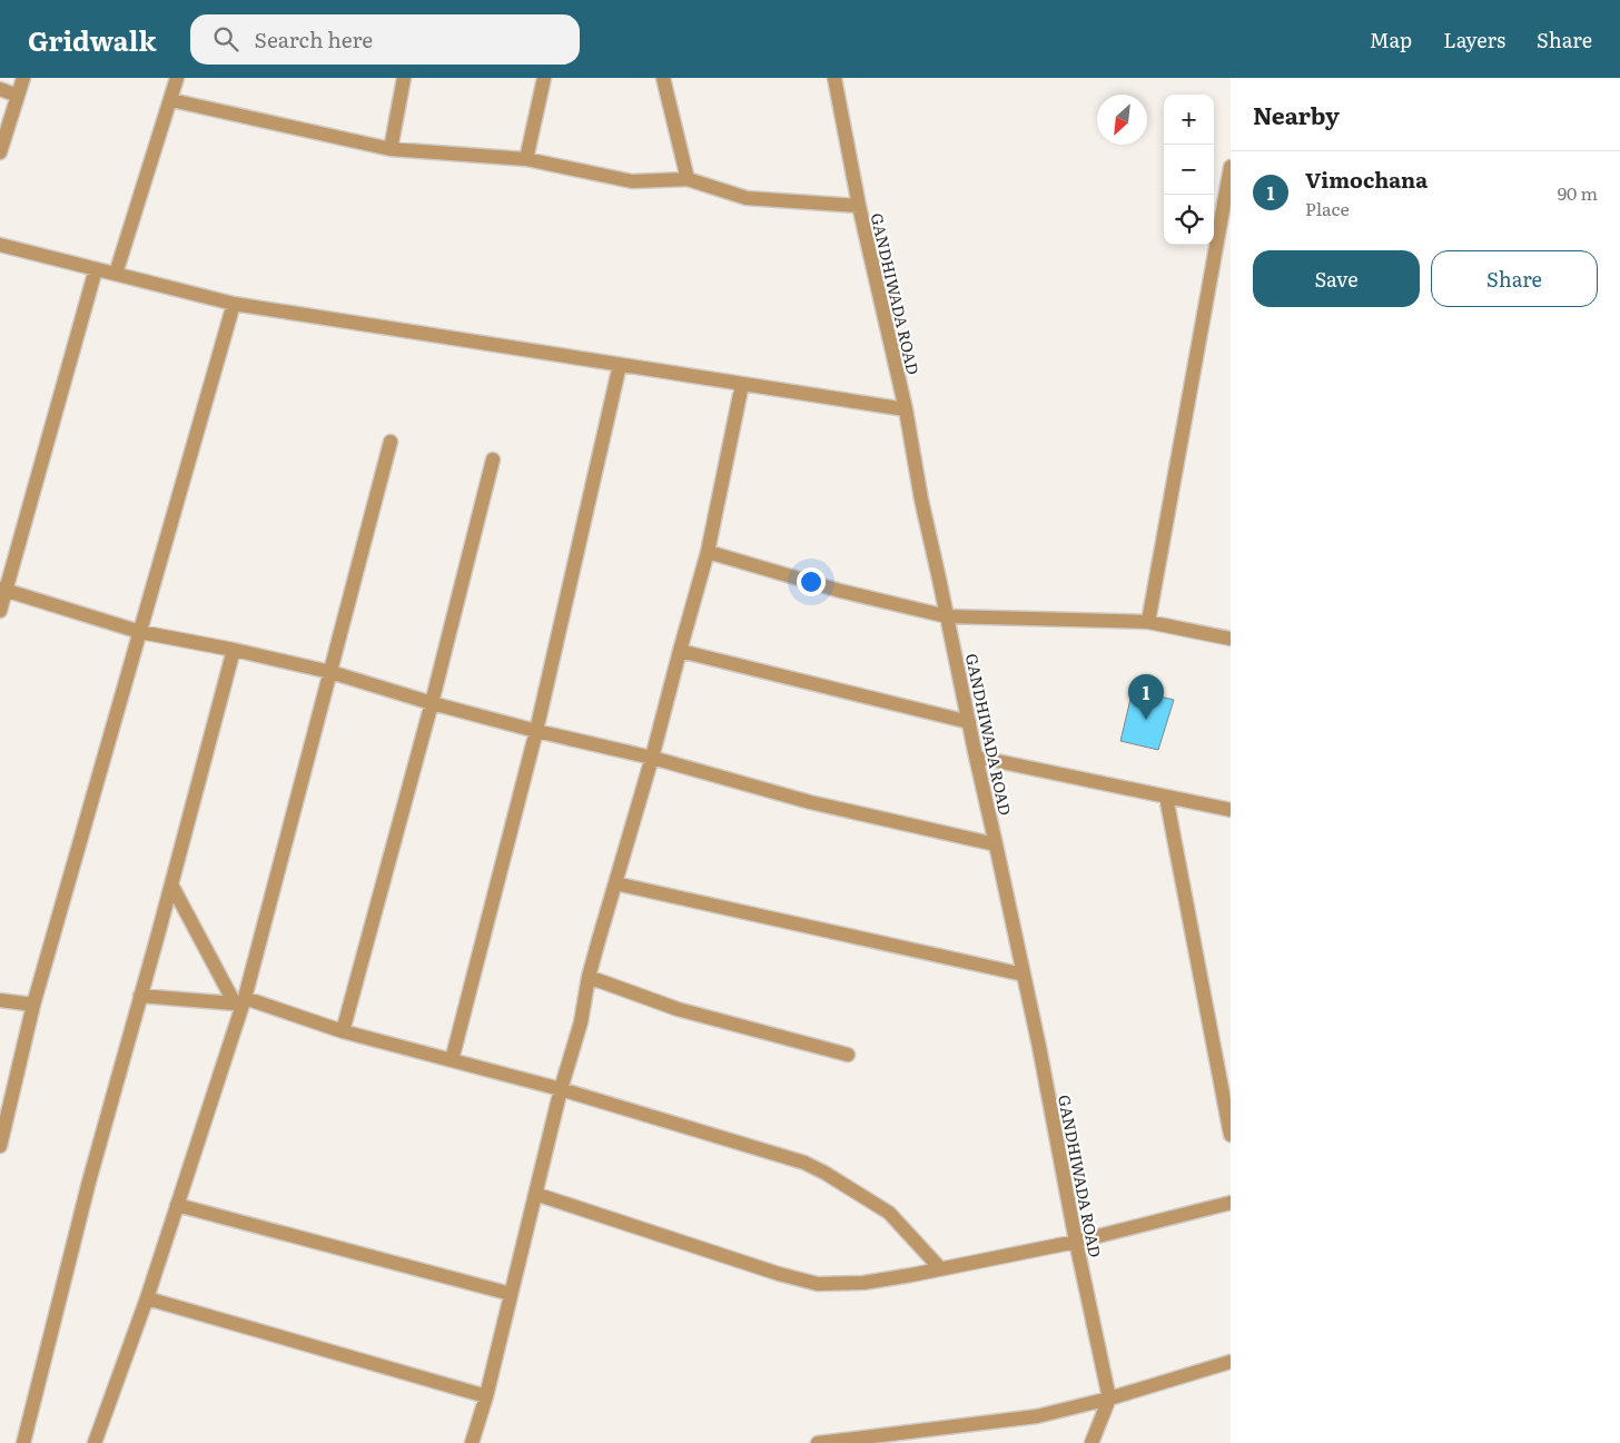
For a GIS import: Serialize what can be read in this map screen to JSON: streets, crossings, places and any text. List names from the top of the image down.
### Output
{
  "streets": {
    "street": ["GANDHIWADA ROAD"]
  },
  "north": "bottom left",
  "page": {
    "header": "Gridwalk",
    "search": "Search here",
    "nav": ["Map", "Layers", "Share"],
    "heading": "Nearby",
    "map_buttons": ["+", "−"],
    "list": [
      {
        "mark": "1",
        "name": "Vimochana",
        "note": "Place",
        "value": "90 m"
      }
    ],
    "buttons": ["Save", "Share"],
    "pins": "1"
  }
}
